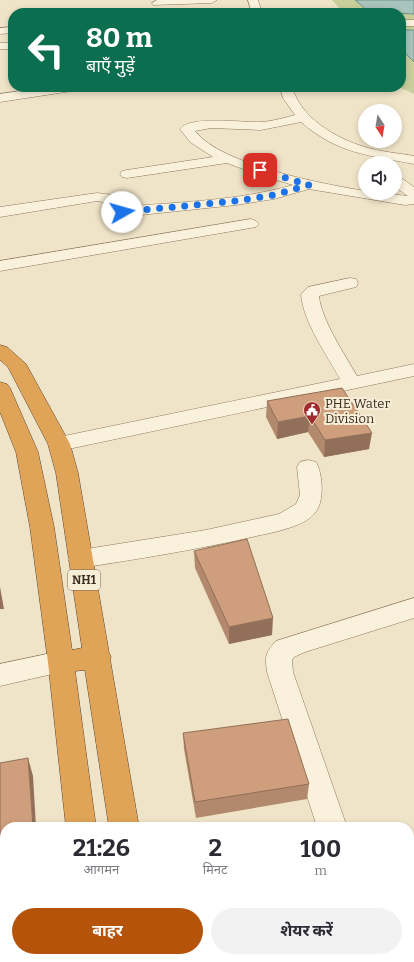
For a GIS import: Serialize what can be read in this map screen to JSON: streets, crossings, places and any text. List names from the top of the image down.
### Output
{
  "streets": {
    "highway": ["NH1"]
  },
  "places": {
    "public building": ["PHE Water Division"]
  },
  "north": "bottom",
  "page": {
    "turn": ["80 m", "बाएँ मुड़ें"],
    "eta": [
      "21:26",
      "आगमन",
      "2",
      "मिनट",
      "100",
      "m"
    ],
    "buttons": ["बाहर", "शेयर करें"]
  }
}
